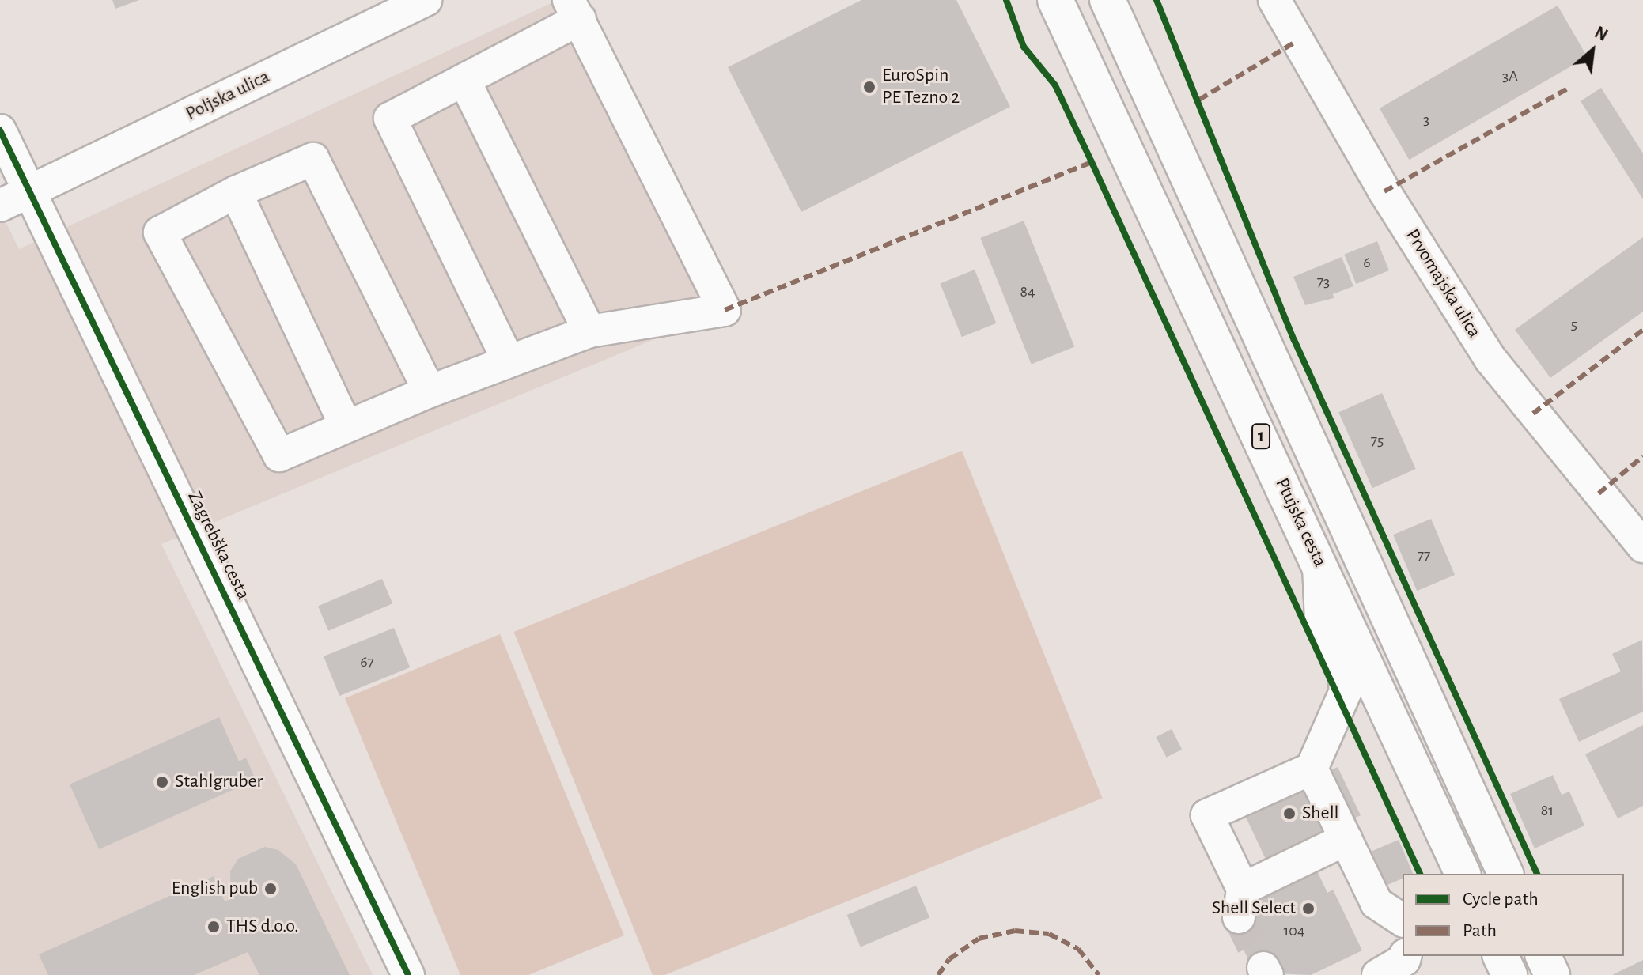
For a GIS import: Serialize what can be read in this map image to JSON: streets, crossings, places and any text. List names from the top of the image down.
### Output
{
  "streets": {
    "main road": ["1", "Ptujska cesta"],
    "street": ["Poljska ulica", "Prvomajska ulica", "Zagrebška cesta"]
  },
  "crossings": [
    ["Poljska ulica", "Zagrebška cesta"]
  ],
  "places": [
    "EuroSpin PE Tezno 2",
    "Stahlgruber",
    "Shell",
    "English pub",
    "Shell Select",
    "THS d.o.o."
  ],
  "house_numbers": [
    "3A",
    "3",
    "6",
    "73",
    "84",
    "5",
    "75",
    "77",
    "67",
    "81",
    "104"
  ],
  "legend": ["Cycle path", "Path"],
  "north": "top right"
}
